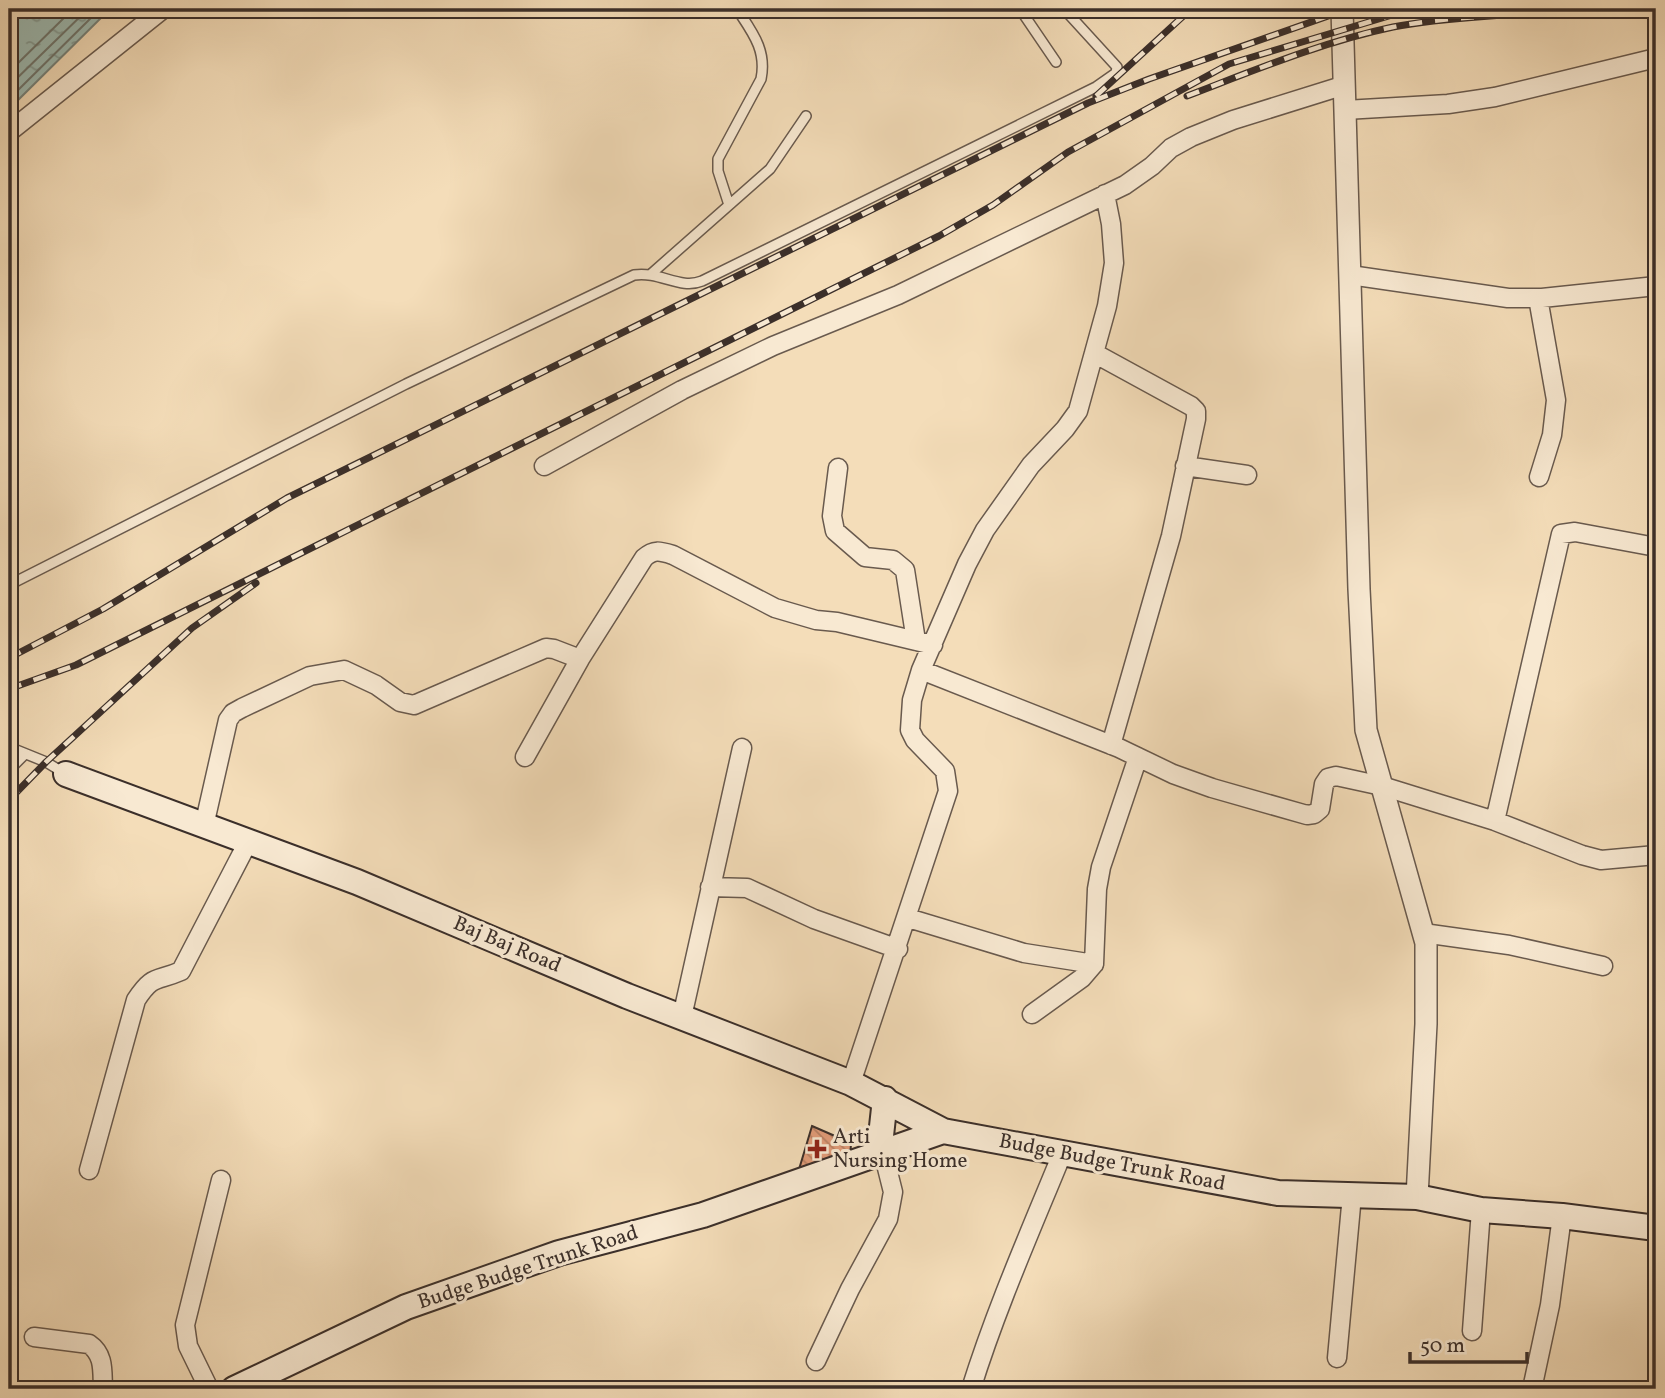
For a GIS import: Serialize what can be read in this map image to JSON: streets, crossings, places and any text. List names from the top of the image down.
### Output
{
  "streets": {
    "main road": ["Baj Baj Road", "Budge Budge Trunk Road"]
  },
  "crossings": [
    ["Baj Baj Road", "Budge Budge Trunk Road"]
  ],
  "places": {
    "health": ["Arti Nursing Home"]
  },
  "scale_bar": "50 m"
}
